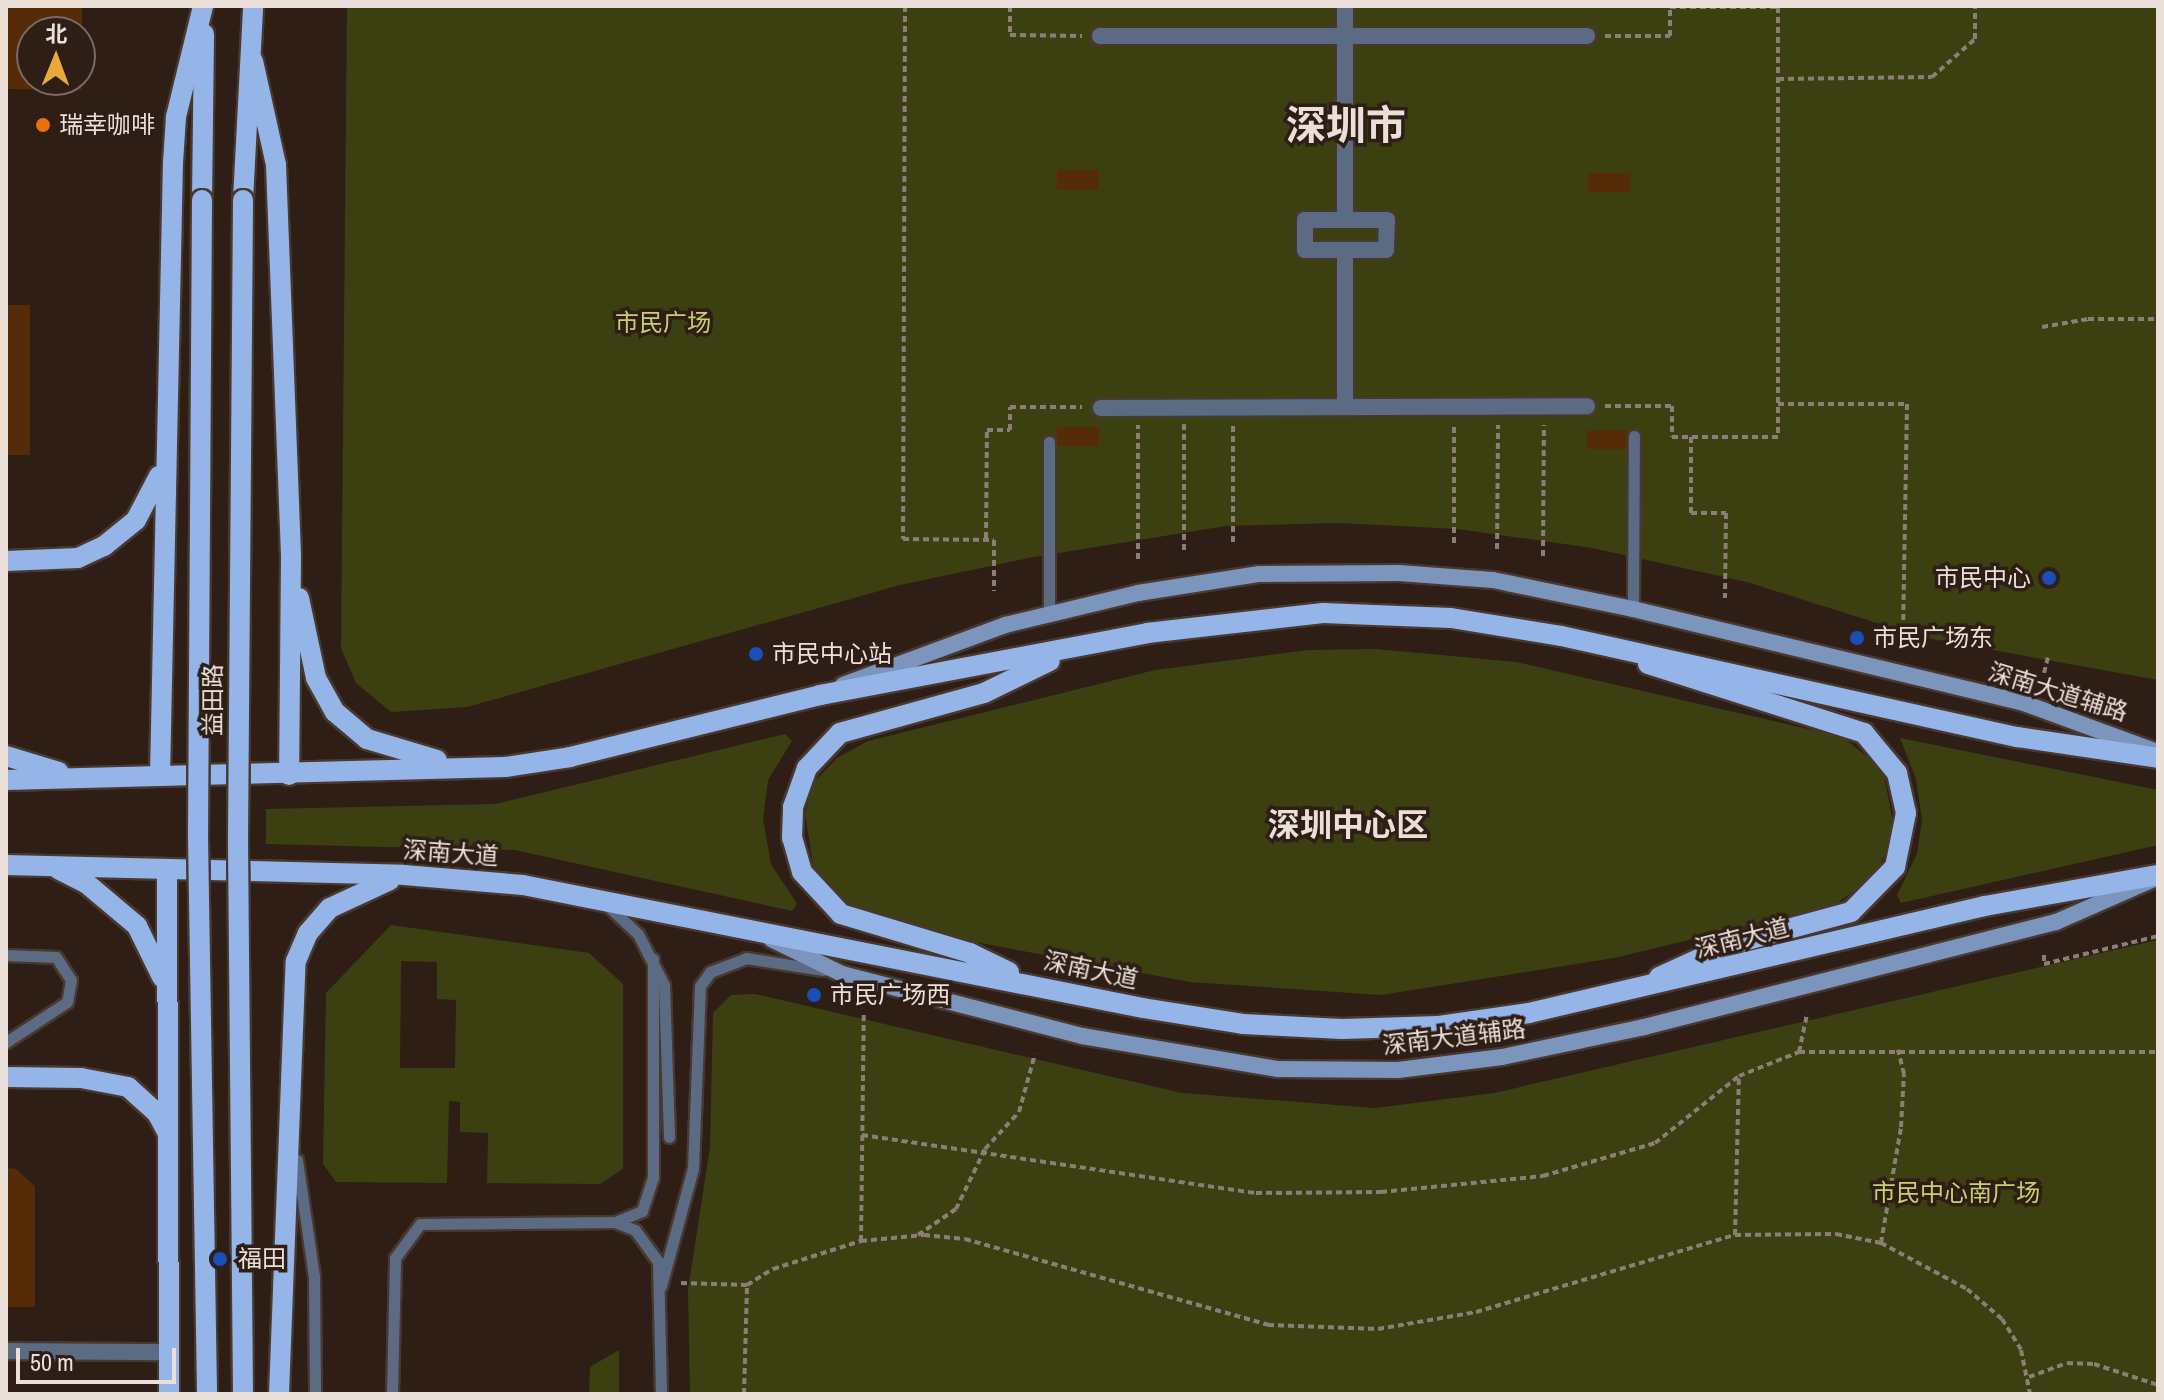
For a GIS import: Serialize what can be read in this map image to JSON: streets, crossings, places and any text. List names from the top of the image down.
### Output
{
  "streets": {
    "main road": ["深南大道辅路", "益田路", "深南大道"]
  },
  "crossings": [
    ["深南大道辅路", "深南大道"]
  ],
  "districts": ["深圳市", "深圳中心区"],
  "parks": ["市民广场", "市民中心南广场"],
  "places": [
    "瑞幸咖啡",
    "市民中心",
    "市民广场东",
    "市民中心站",
    "市民广场西",
    "福田"
  ],
  "scale_bar": "50 m",
  "north": "top"
}
